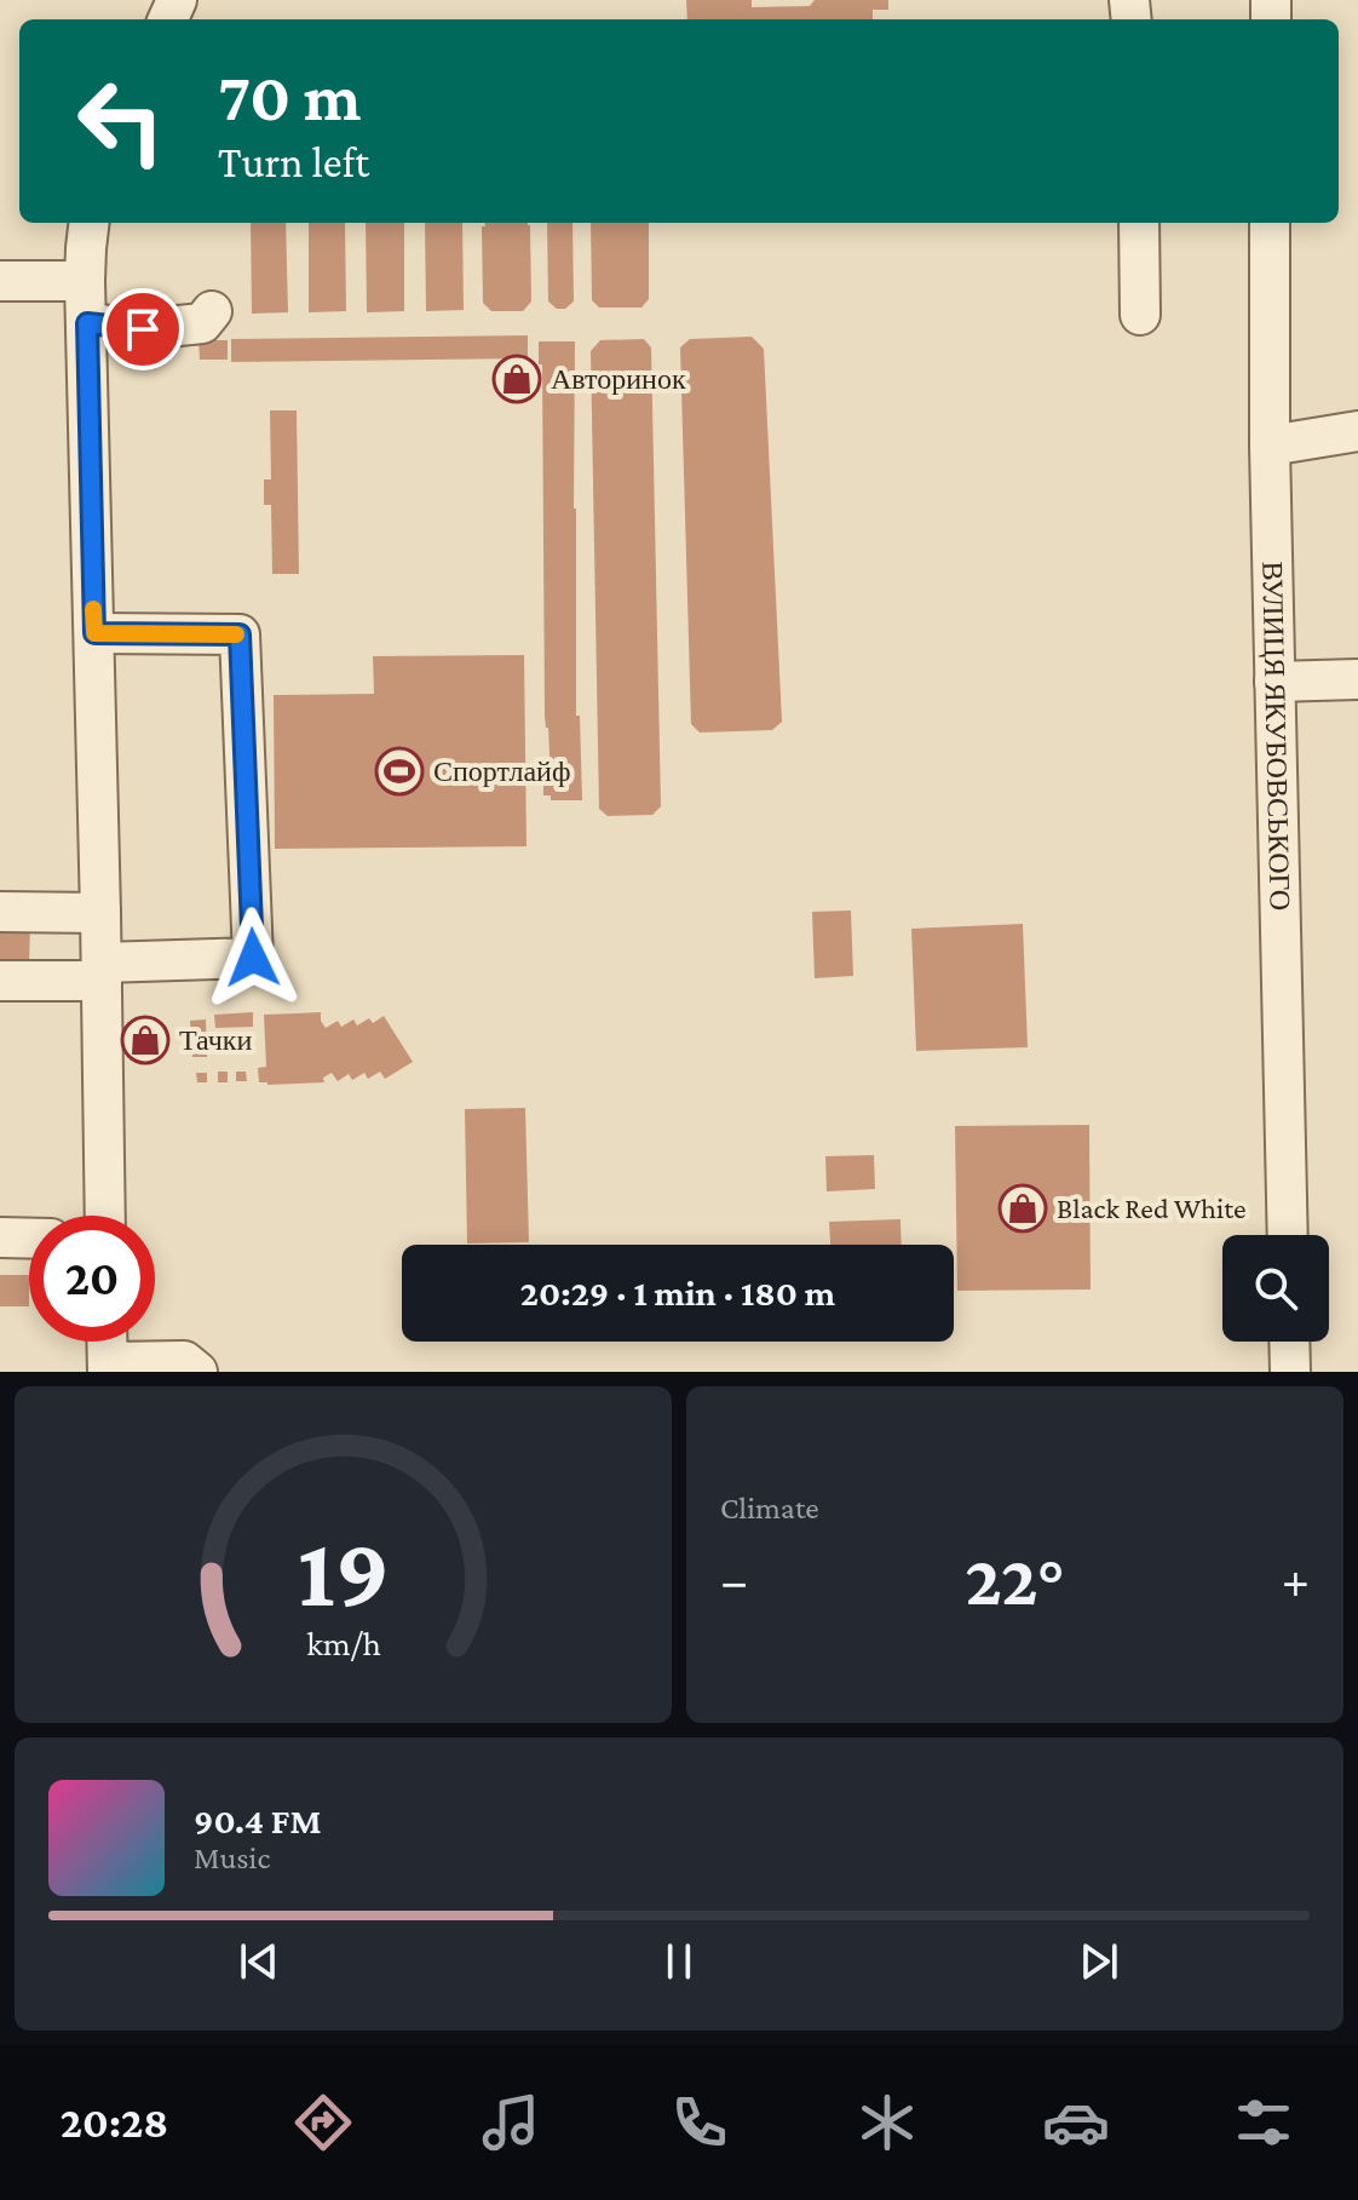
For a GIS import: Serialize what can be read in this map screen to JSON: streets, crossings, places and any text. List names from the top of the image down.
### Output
{
  "streets": {
    "street": ["ВУЛИЦЯ ЯКУБОВСЬКОГО"]
  },
  "places": {
    "shop": ["Авторинок", "Тачки", "Black Red White"],
    "sports": ["Спортлайф"]
  },
  "page": {
    "turn": ["70 m", "Turn left"],
    "limit": "20",
    "trip": "20:29 · 1 min · 180 m",
    "tile": "Climate",
    "heat": ["−", "22°", "+"],
    "song": ["90.4 FM", "Music"],
    "tabs": "20:28",
    "gauge": ["19", "km/h"]
  }
}
